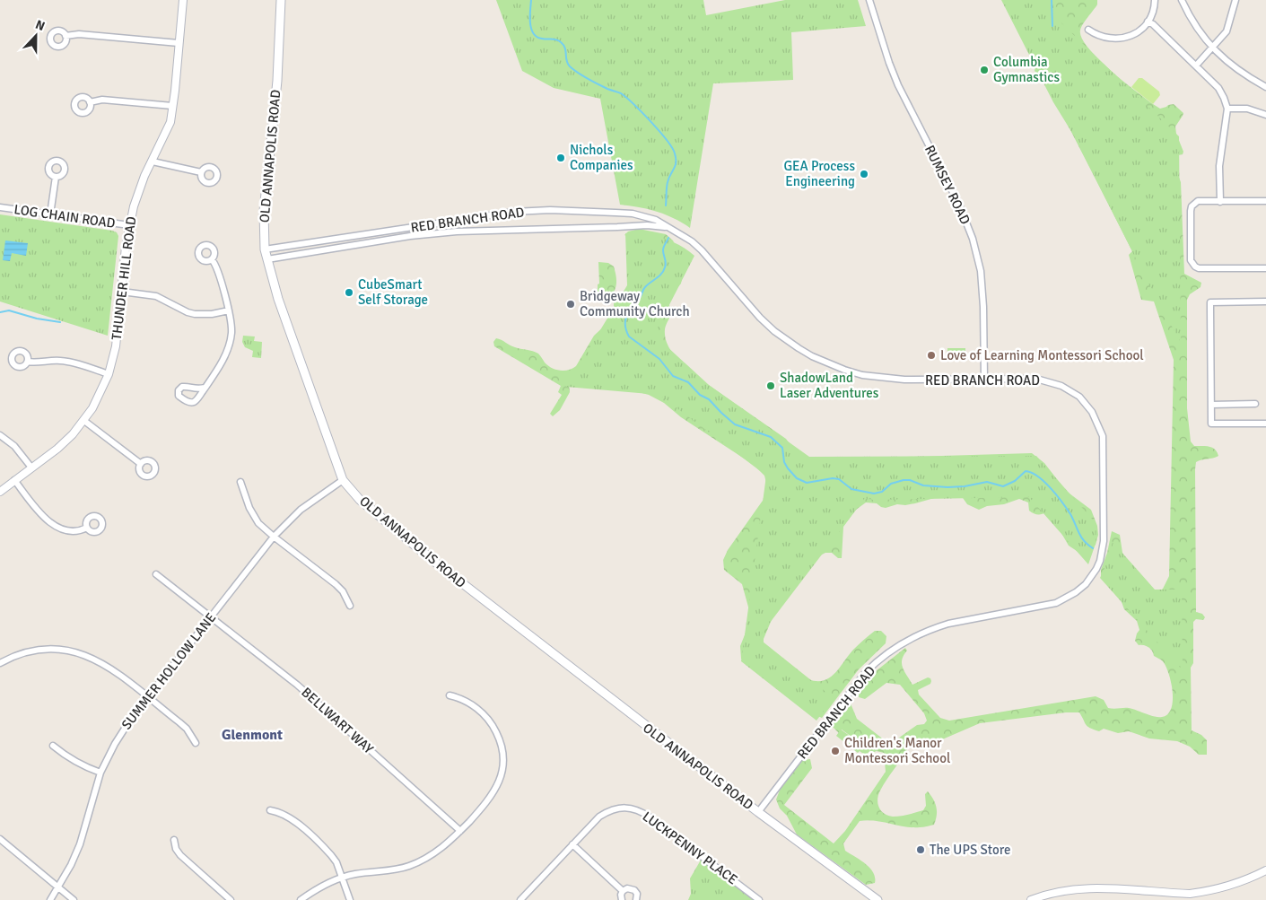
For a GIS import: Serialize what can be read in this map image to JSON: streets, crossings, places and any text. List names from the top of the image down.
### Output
{
  "streets": {
    "main road": ["OLD ANNAPOLIS ROAD"],
    "street": [
      "RUMSEY ROAD",
      "LOG CHAIN ROAD",
      "RED BRANCH ROAD",
      "THUNDER HILL ROAD",
      "SUMMER HOLLOW LANE",
      "BELLWART WAY",
      "LUCKPENNY PLACE"
    ]
  },
  "crossings": [
    ["OLD ANNAPOLIS ROAD", "RED BRANCH ROAD"],
    ["OLD ANNAPOLIS ROAD", "SUMMER HOLLOW LANE"],
    ["RUMSEY ROAD", "RED BRANCH ROAD"],
    ["LOG CHAIN ROAD", "THUNDER HILL ROAD"],
    ["SUMMER HOLLOW LANE", "BELLWART WAY"]
  ],
  "districts": ["Glenmont"],
  "places": [
    "Columbia Gymnastics",
    "Nichols Companies",
    "GEA Process Engineering",
    "CubeSmart Self Storage",
    "Bridgeway Community Church",
    "Love of Learning Montessori School",
    "ShadowLand Laser Adventures",
    "Children's Manor Montessori School",
    "The UPS Store"
  ],
  "north": "top"
}
